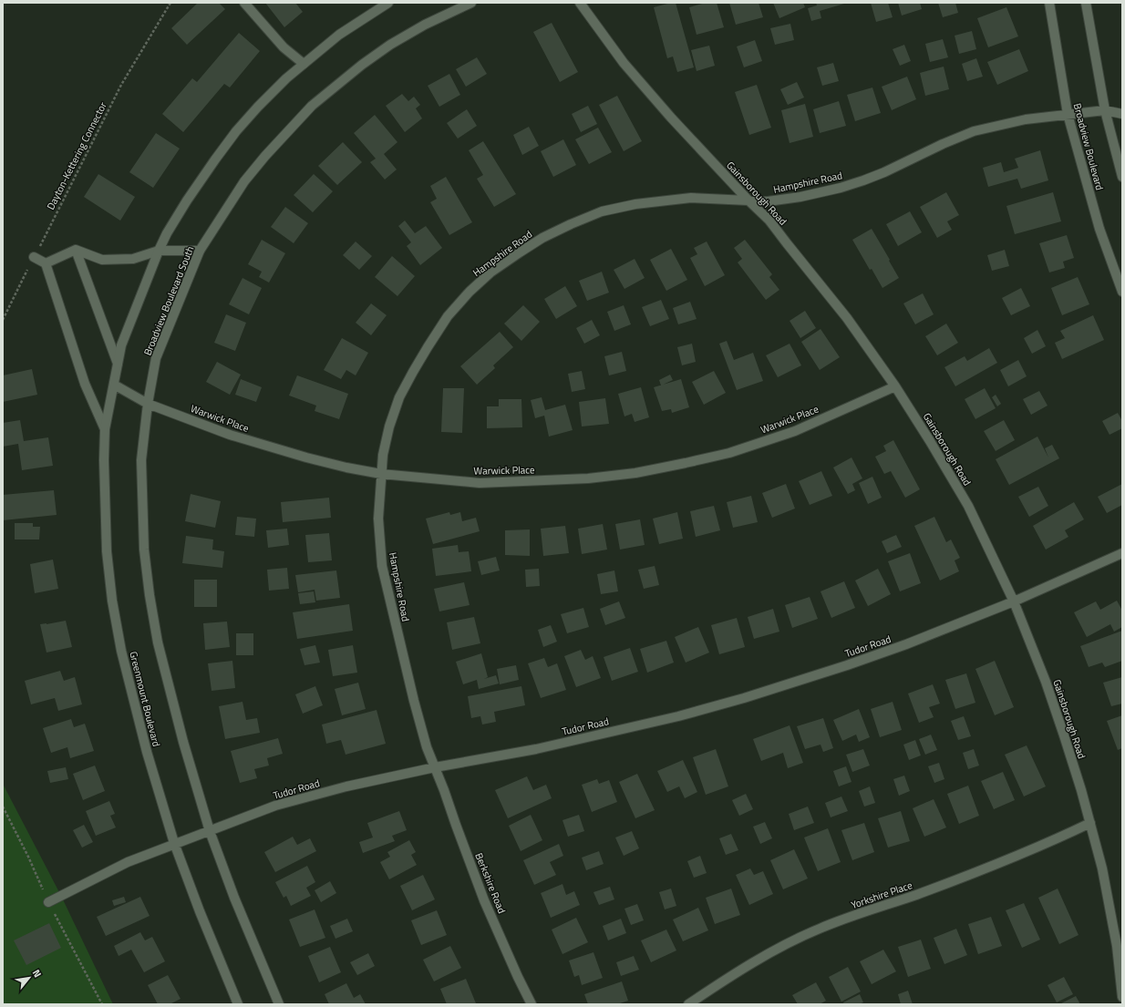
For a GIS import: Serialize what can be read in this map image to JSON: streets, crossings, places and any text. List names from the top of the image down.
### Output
{
  "streets": {
    "street": [
      "Broadview Boulevard",
      "Hampshire Road",
      "Gainsborough Road",
      "Broadview Boulevard South",
      "Warwick Place",
      "Tudor Road",
      "Greenmount Boulevard",
      "Berkshire Road",
      "Yorkshire Place"
    ],
    "path": ["Dayton-Kettering Connector"]
  },
  "crossings": [
    ["Broadview Boulevard", "Hampshire Road"],
    ["Hampshire Road", "Gainsborough Road"],
    ["Hampshire Road", "Warwick Place"],
    ["Hampshire Road", "Tudor Road"],
    ["Hampshire Road", "Berkshire Road"],
    ["Gainsborough Road", "Warwick Place"],
    ["Gainsborough Road", "Tudor Road"],
    ["Gainsborough Road", "Yorkshire Place"],
    ["Broadview Boulevard South", "Warwick Place"],
    ["Warwick Place", "Greenmount Boulevard"],
    ["Tudor Road", "Greenmount Boulevard"],
    ["Tudor Road", "Berkshire Road"]
  ],
  "north": "top right"
}
